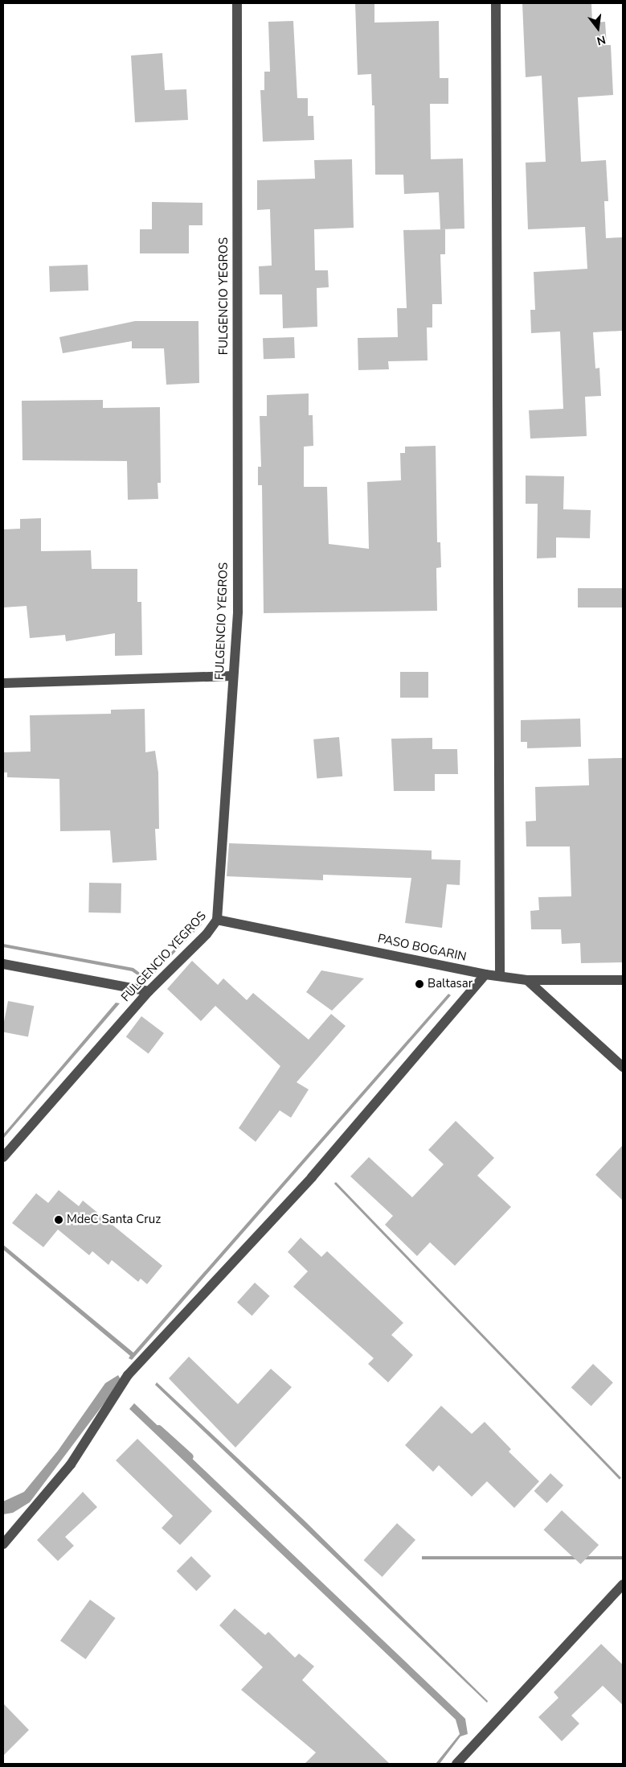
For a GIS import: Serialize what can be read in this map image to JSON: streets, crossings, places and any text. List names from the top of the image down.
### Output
{
  "streets": {
    "street": ["FULGENCIO YEGROS", "PASO BOGARIN"]
  },
  "crossings": [
    ["FULGENCIO YEGROS", "PASO BOGARIN"]
  ],
  "places": ["Baltasar", "MdeC Santa Cruz"],
  "north": "bottom"
}
